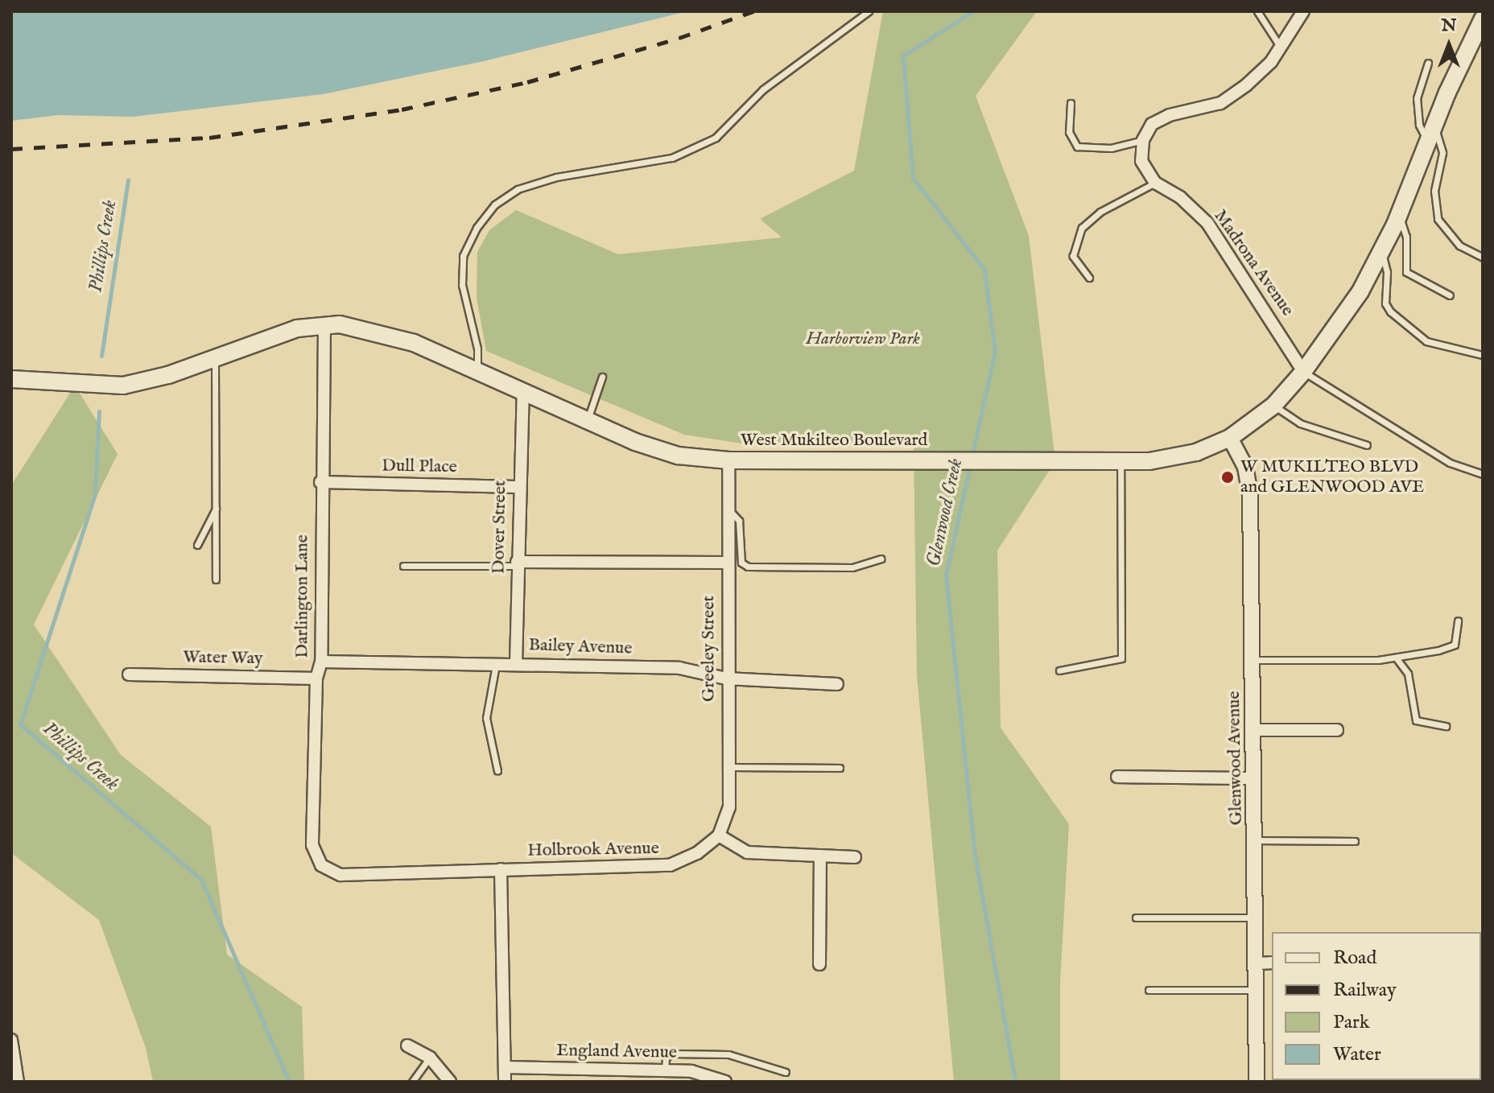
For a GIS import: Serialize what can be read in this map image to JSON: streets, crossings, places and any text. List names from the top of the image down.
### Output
{
  "streets": {
    "main road": ["West Mukilteo Boulevard"],
    "street": [
      "Madrona Avenue",
      "Dull Place",
      "Dover Street",
      "Darlington Lane",
      "Bailey Avenue",
      "Greeley Street",
      "Water Way",
      "Glenwood Avenue",
      "Holbrook Avenue",
      "England Avenue"
    ]
  },
  "crossings": [
    ["Madrona Avenue", "West Mukilteo Boulevard"],
    ["West Mukilteo Boulevard", "Dover Street"],
    ["West Mukilteo Boulevard", "Darlington Lane"],
    ["West Mukilteo Boulevard", "Greeley Street"],
    ["West Mukilteo Boulevard", "Glenwood Avenue"],
    ["Dull Place", "Dover Street"],
    ["Dull Place", "Darlington Lane"],
    ["Dover Street", "Bailey Avenue"],
    ["Darlington Lane", "Bailey Avenue"],
    ["Darlington Lane", "Water Way"],
    ["Darlington Lane", "Holbrook Avenue"],
    ["Bailey Avenue", "Greeley Street"],
    ["Greeley Street", "Holbrook Avenue"]
  ],
  "water": ["Phillips Creek", "Glenwood Creek"],
  "parks": ["Harborview Park"],
  "places": ["W MUKILTEO BLVD and GLENWOOD AVE"],
  "legend": [
    "Road",
    "Railway",
    "Park",
    "Water"
  ],
  "north": "top"
}
